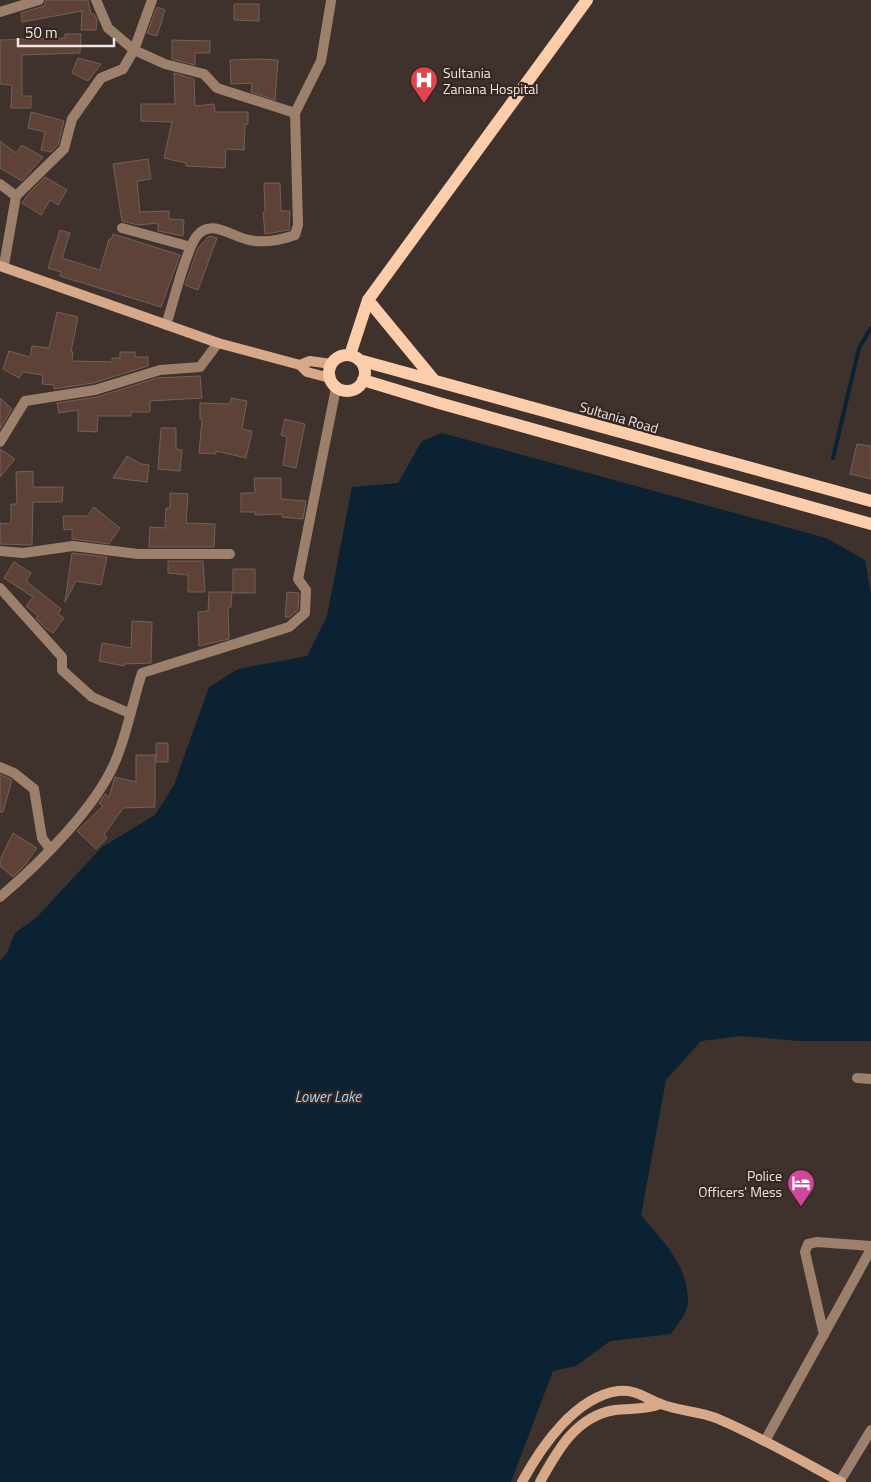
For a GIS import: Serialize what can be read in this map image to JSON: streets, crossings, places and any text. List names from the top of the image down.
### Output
{
  "streets": {
    "main road": ["Sultania Road"]
  },
  "water": ["Lower Lake"],
  "places": {
    "hospital": ["Sultania Zanana Hospital"],
    "hotel": ["Police Officers' Mess"]
  },
  "scale_bar": "50 m"
}
